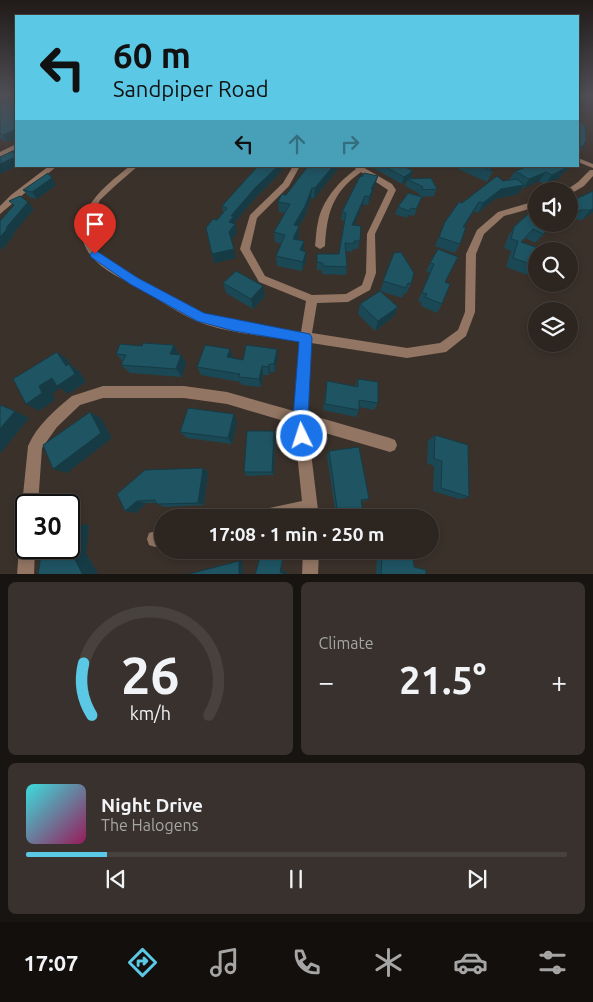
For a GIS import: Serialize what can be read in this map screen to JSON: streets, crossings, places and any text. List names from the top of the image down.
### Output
{
  "page": {
    "turn": ["60 m", "Sandpiper Road"],
    "limit": "30",
    "trip": "17:08 · 1 min · 250 m",
    "tile": "Climate",
    "heat": ["−", "21.5°", "+"],
    "song": ["Night Drive", "The Halogens"],
    "tabs": "17:07",
    "gauge": ["26", "km/h"]
  }
}
